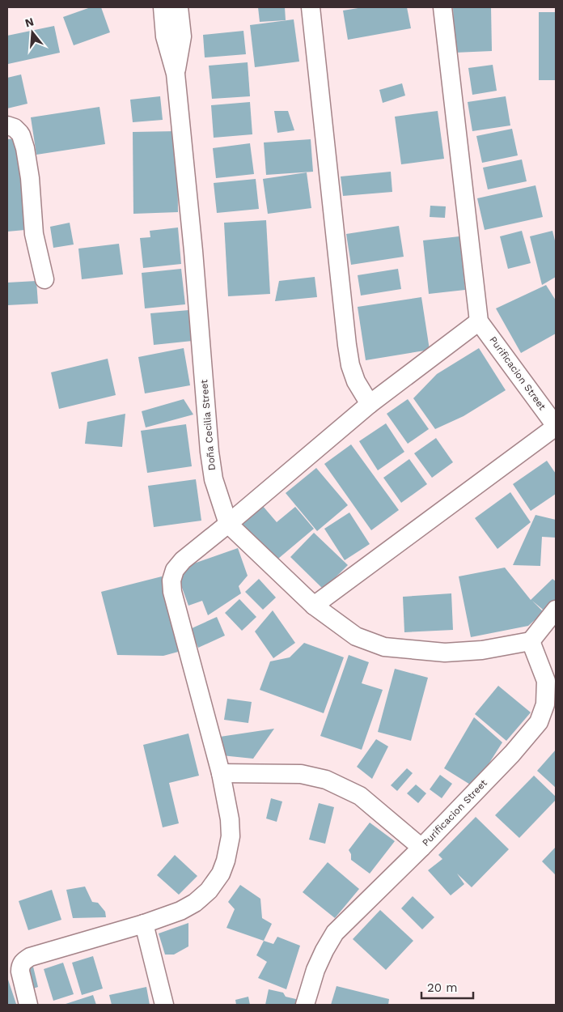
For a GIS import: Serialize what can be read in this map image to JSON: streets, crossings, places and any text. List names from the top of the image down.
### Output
{
  "streets": {
    "street": ["Purificacion Street", "Doña Cecilia Street"]
  },
  "crossings": [
    ["Purificacion Street", "Doña Cecilia Street"]
  ],
  "scale_bar": "20 m",
  "north": "top"
}
